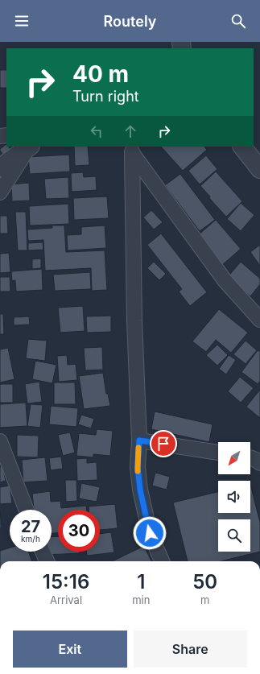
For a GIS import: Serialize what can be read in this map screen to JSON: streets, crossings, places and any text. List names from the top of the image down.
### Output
{
  "north": "bottom left",
  "page": {
    "header": "Routely",
    "turn": ["40 m", "Turn right"],
    "speed": "27 km/h",
    "limit": "30",
    "eta": [
      "15:16",
      "Arrival",
      "1",
      "min",
      "50",
      "m"
    ],
    "buttons": ["Exit", "Share"]
  }
}
